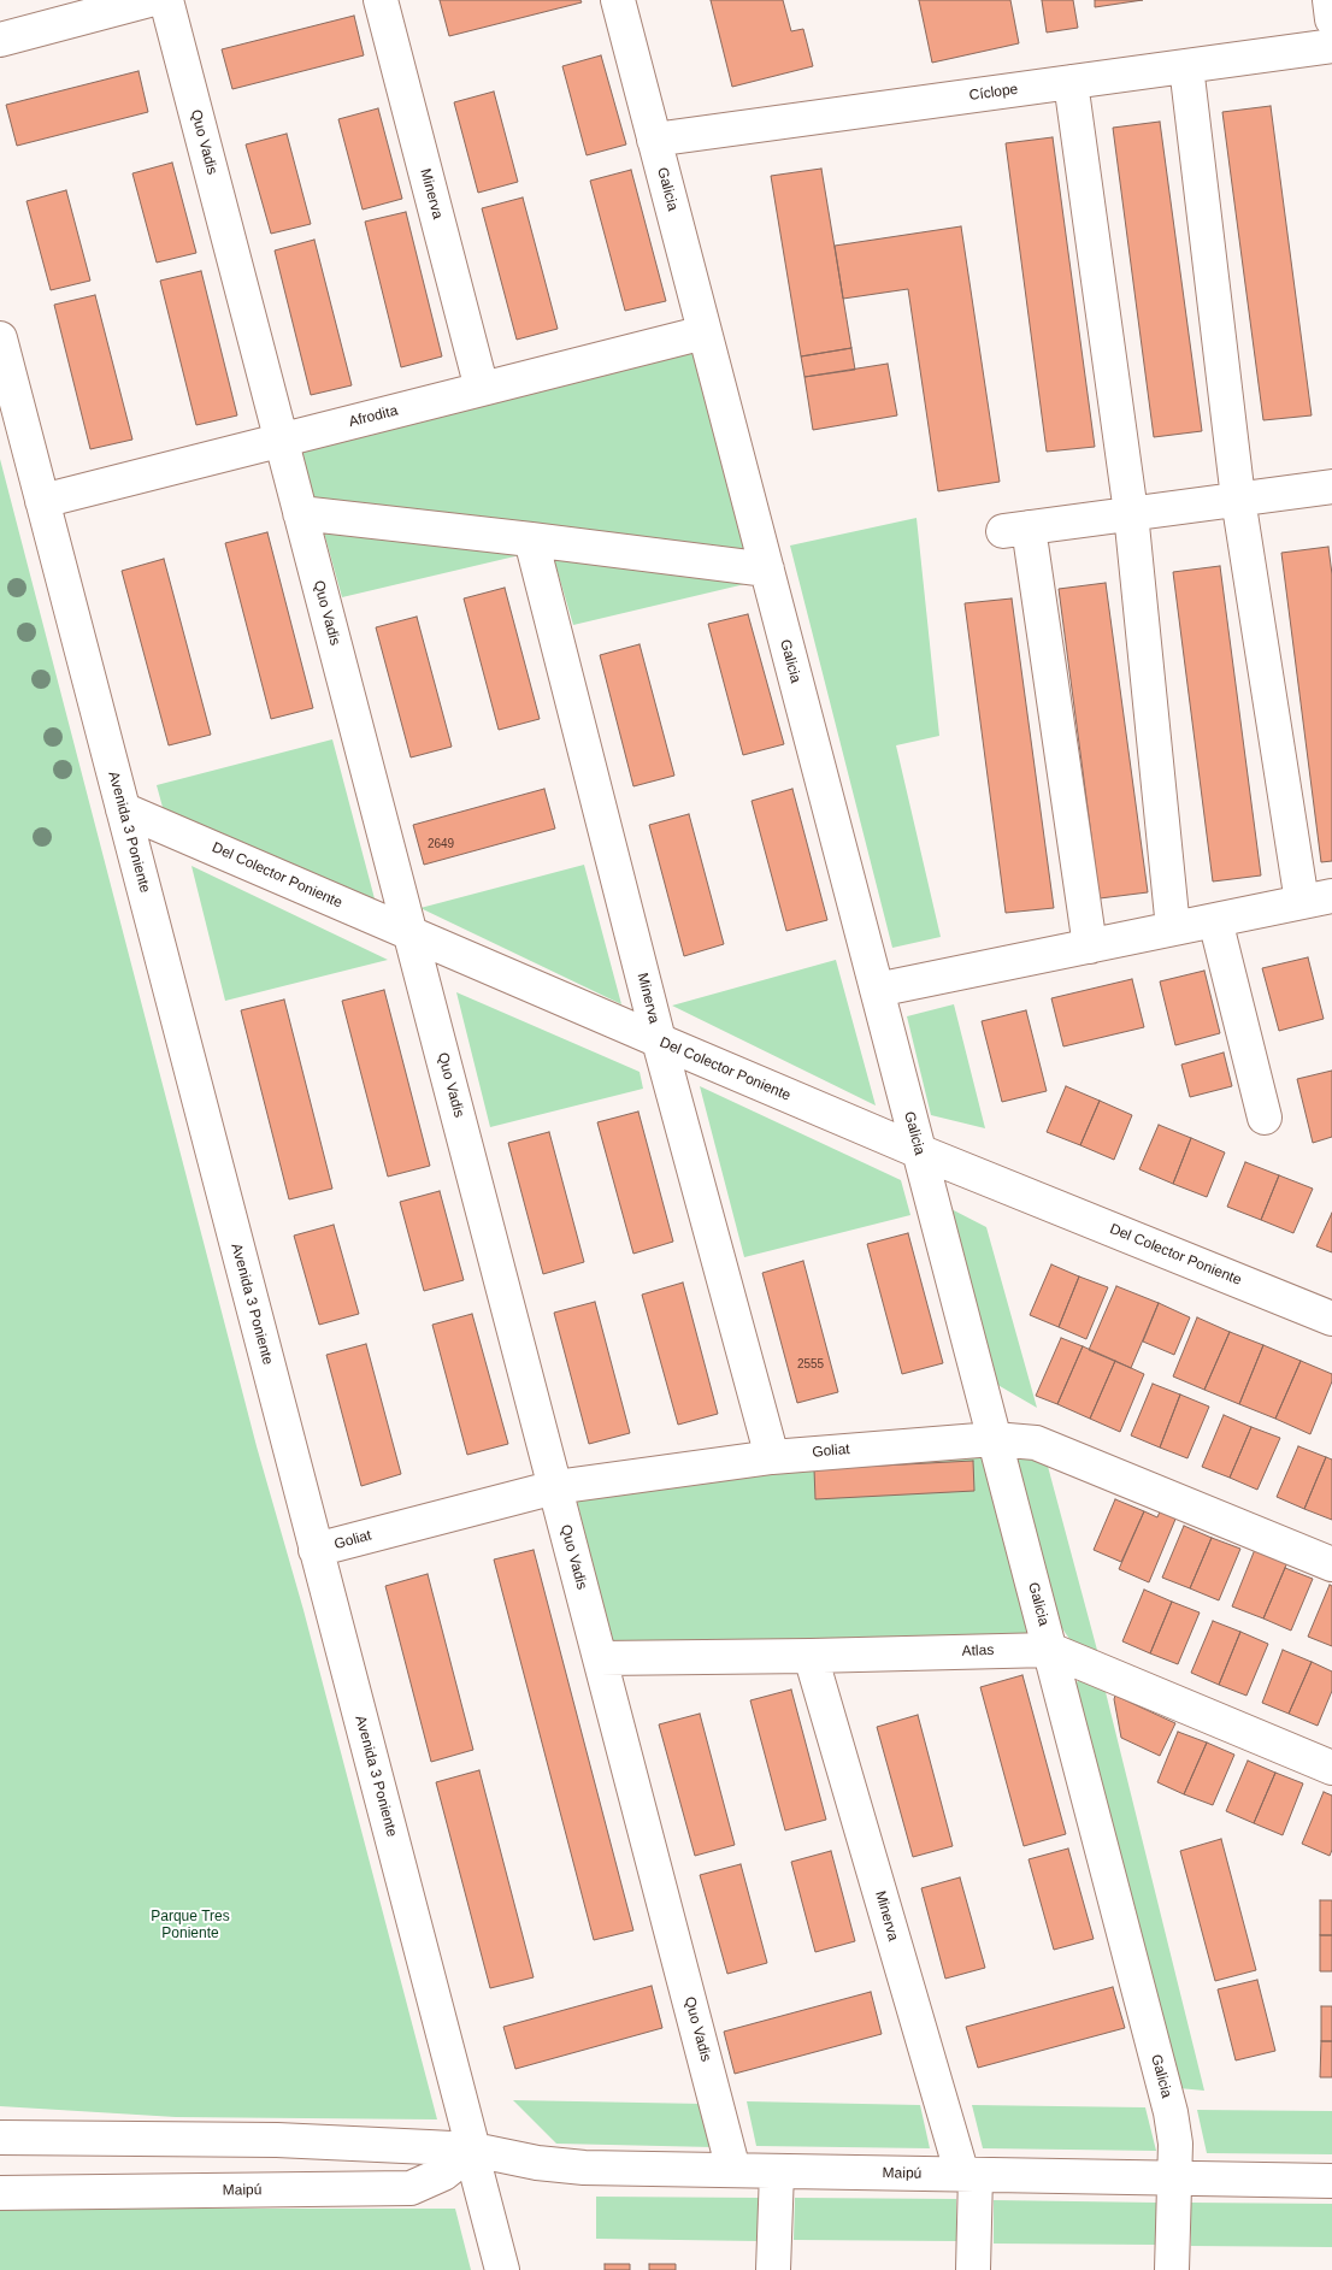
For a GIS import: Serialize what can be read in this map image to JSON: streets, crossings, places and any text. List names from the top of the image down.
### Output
{
  "streets": {
    "street": [
      "Cíclope",
      "Quo Vadis",
      "Galicia",
      "Minerva",
      "Afrodita",
      "Avenida 3 Poniente",
      "Del Colector Poniente",
      "Goliat",
      "Atlas",
      "Maipú"
    ]
  },
  "crossings": [
    ["Cíclope", "Galicia"],
    ["Quo Vadis", "Afrodita"],
    ["Quo Vadis", "Del Colector Poniente"],
    ["Quo Vadis", "Goliat"],
    ["Quo Vadis", "Atlas"],
    ["Quo Vadis", "Maipú"],
    ["Galicia", "Afrodita"],
    ["Galicia", "Del Colector Poniente"],
    ["Galicia", "Goliat"],
    ["Galicia", "Atlas"],
    ["Galicia", "Maipú"],
    ["Minerva", "Afrodita"],
    ["Minerva", "Del Colector Poniente"],
    ["Minerva", "Goliat"],
    ["Minerva", "Atlas"],
    ["Minerva", "Maipú"],
    ["Afrodita", "Avenida 3 Poniente"],
    ["Avenida 3 Poniente", "Del Colector Poniente"],
    ["Avenida 3 Poniente", "Goliat"],
    ["Avenida 3 Poniente", "Maipú"]
  ],
  "parks": ["Parque Tres Poniente"],
  "house_numbers": ["2649", "2555"]
}
